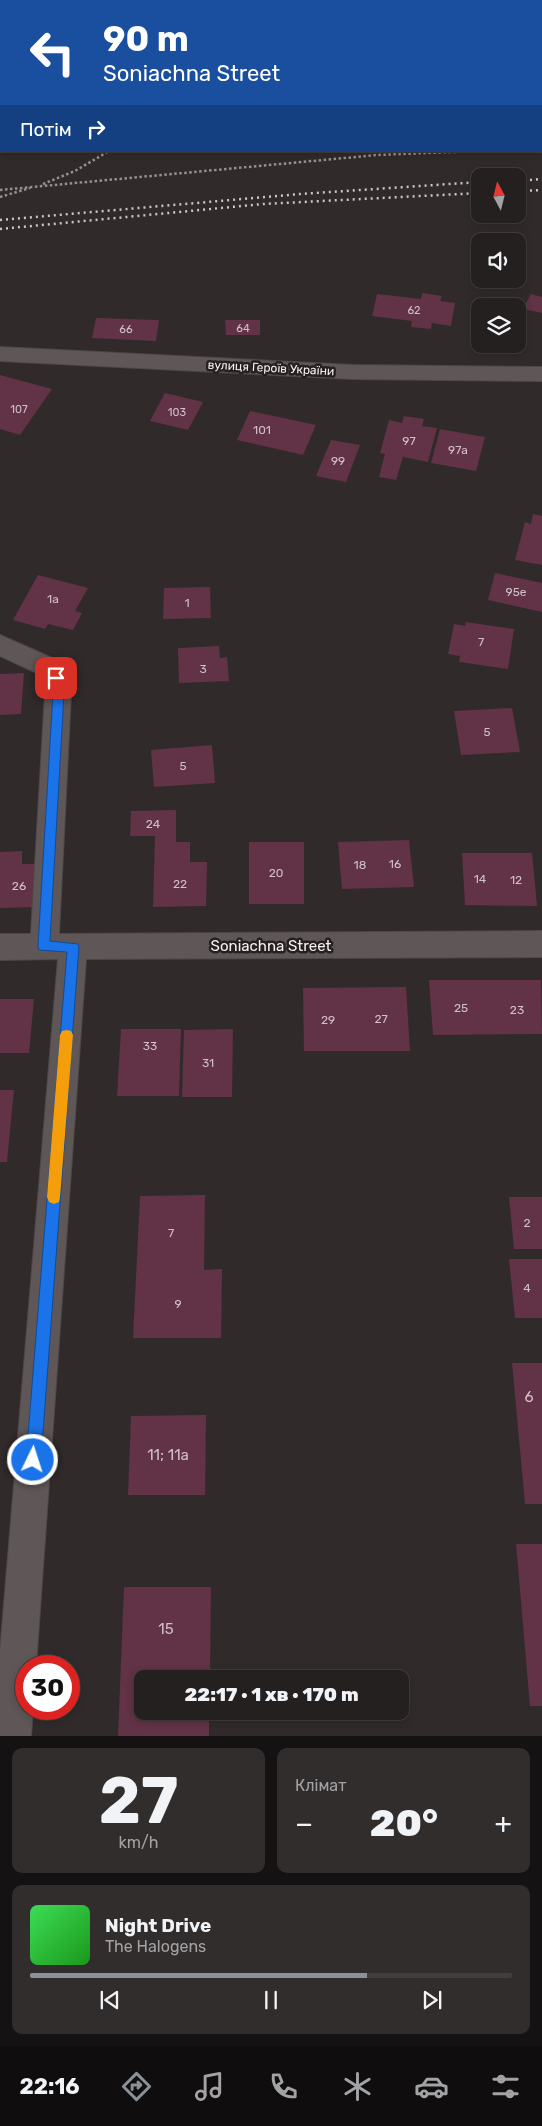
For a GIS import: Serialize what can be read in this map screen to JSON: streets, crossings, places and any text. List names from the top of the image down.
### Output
{
  "streets": {
    "street": ["вулиця Героїв України", "Soniachna Street"]
  },
  "house_numbers": [
    "62",
    "64",
    "66",
    "107",
    "103",
    "101",
    "97",
    "97а",
    "99",
    "95е",
    "1а",
    "1",
    "7",
    "3",
    "5",
    "5",
    "24",
    "16",
    "18",
    "20",
    "14",
    "12",
    "22",
    "26",
    "25",
    "23",
    "27",
    "29",
    "33",
    "31",
    "2",
    "7",
    "4",
    "9",
    "6",
    "11; 11а",
    "15"
  ],
  "north": "top",
  "page": {
    "turn": ["90 m", "Soniachna Street"],
    "then": "Потім",
    "limit": "30",
    "trip": "22:17 · 1 хв · 170 m",
    "tile": [
      ["27", "km/h"],
      "Клімат"
    ],
    "heat": ["−", "20°", "+"],
    "song": ["Night Drive", "The Halogens"],
    "tabs": "22:16"
  }
}
